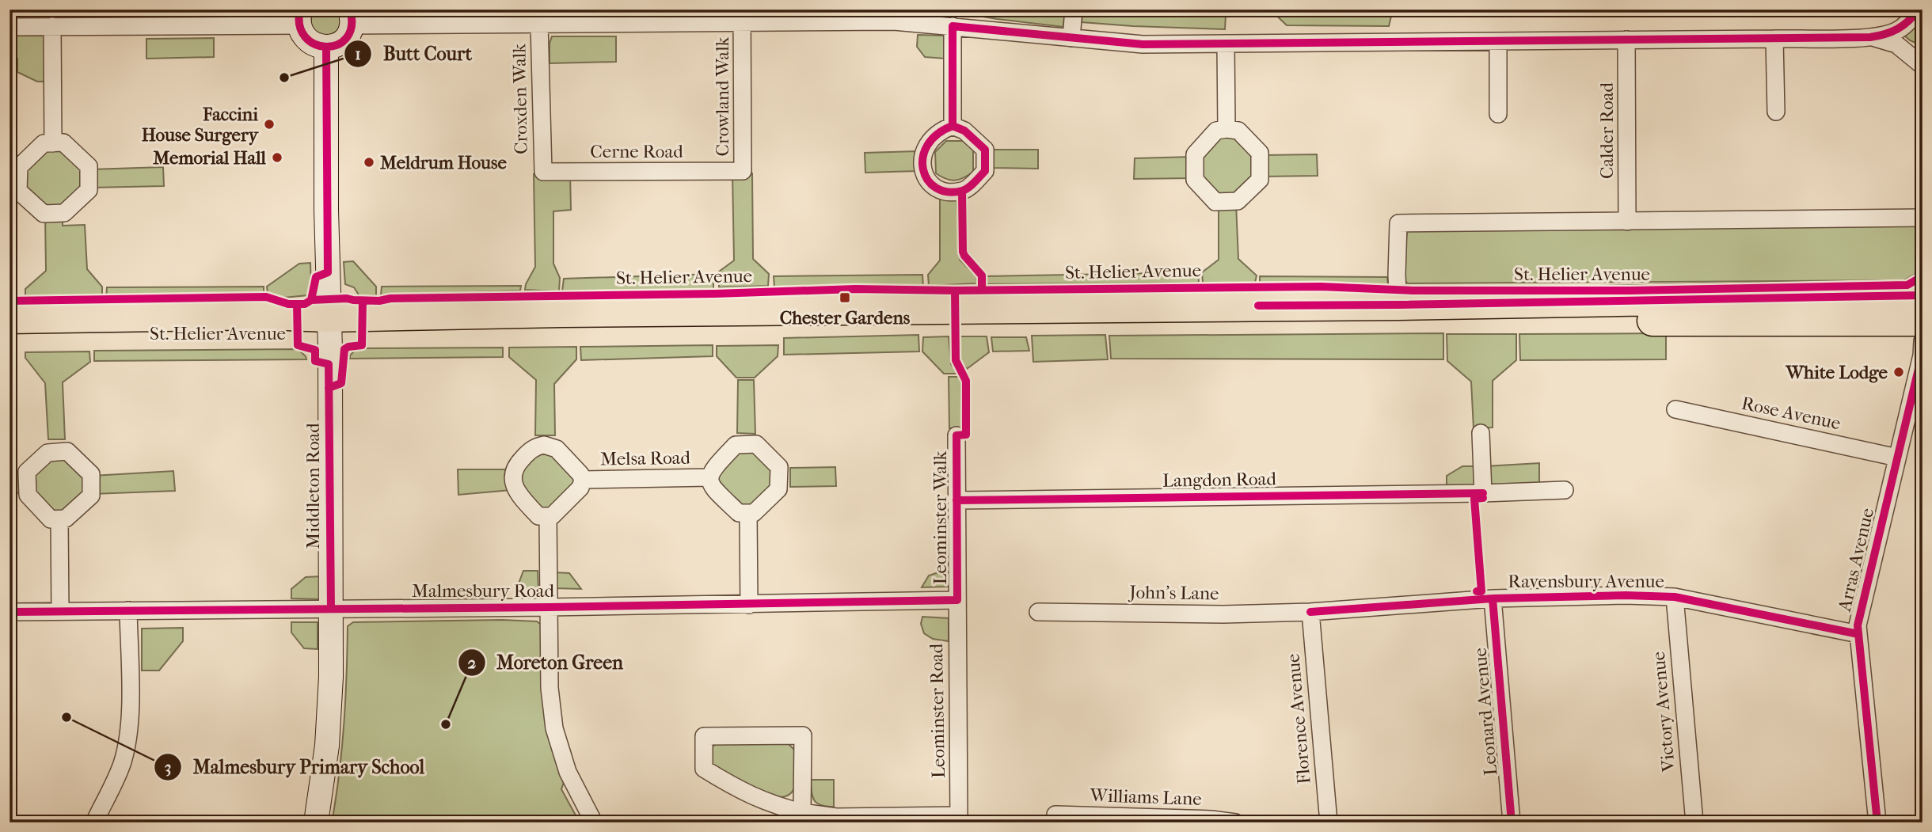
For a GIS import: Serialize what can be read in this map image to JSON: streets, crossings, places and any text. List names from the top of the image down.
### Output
{
  "streets": {
    "highway": ["St. Helier Avenue"],
    "street": [
      "Crowland Walk",
      "Croxden Walk",
      "Calder Road",
      "Cerne Road",
      "Rose Avenue",
      "Melsa Road",
      "Langdon Road",
      "Middleton Road",
      "Leominster Walk",
      "Arras Avenue",
      "Ravensbury Avenue",
      "Malmesbury Road",
      "John's Lane",
      "Leominster Road",
      "Leonard Avenue",
      "Victory Avenue",
      "Florence Avenue",
      "Williams Lane"
    ]
  },
  "crossings": [
    ["Crowland Walk", "Cerne Road"],
    ["Croxden Walk", "Cerne Road"],
    ["St. Helier Avenue", "Middleton Road"],
    ["Rose Avenue", "Arras Avenue"],
    ["Langdon Road", "Leominster Walk"],
    ["Middleton Road", "Malmesbury Road"],
    ["Leominster Walk", "Malmesbury Road"],
    ["Leominster Walk", "Leominster Road"],
    ["Arras Avenue", "Ravensbury Avenue"],
    ["Ravensbury Avenue", "John's Lane"],
    ["Ravensbury Avenue", "Leonard Avenue"],
    ["Ravensbury Avenue", "Victory Avenue"],
    ["Ravensbury Avenue", "Florence Avenue"],
    ["Malmesbury Road", "Leominster Road"],
    ["John's Lane", "Florence Avenue"]
  ],
  "places": {
    "other": [
      "Butt Court",
      "Faccini House Surgery",
      "Memorial Hall",
      "Meldrum House",
      "White Lodge",
      "Malmesbury Primary School",
      "Moreton Green"
    ],
    "transit": ["Chester Gardens"]
  }
}
